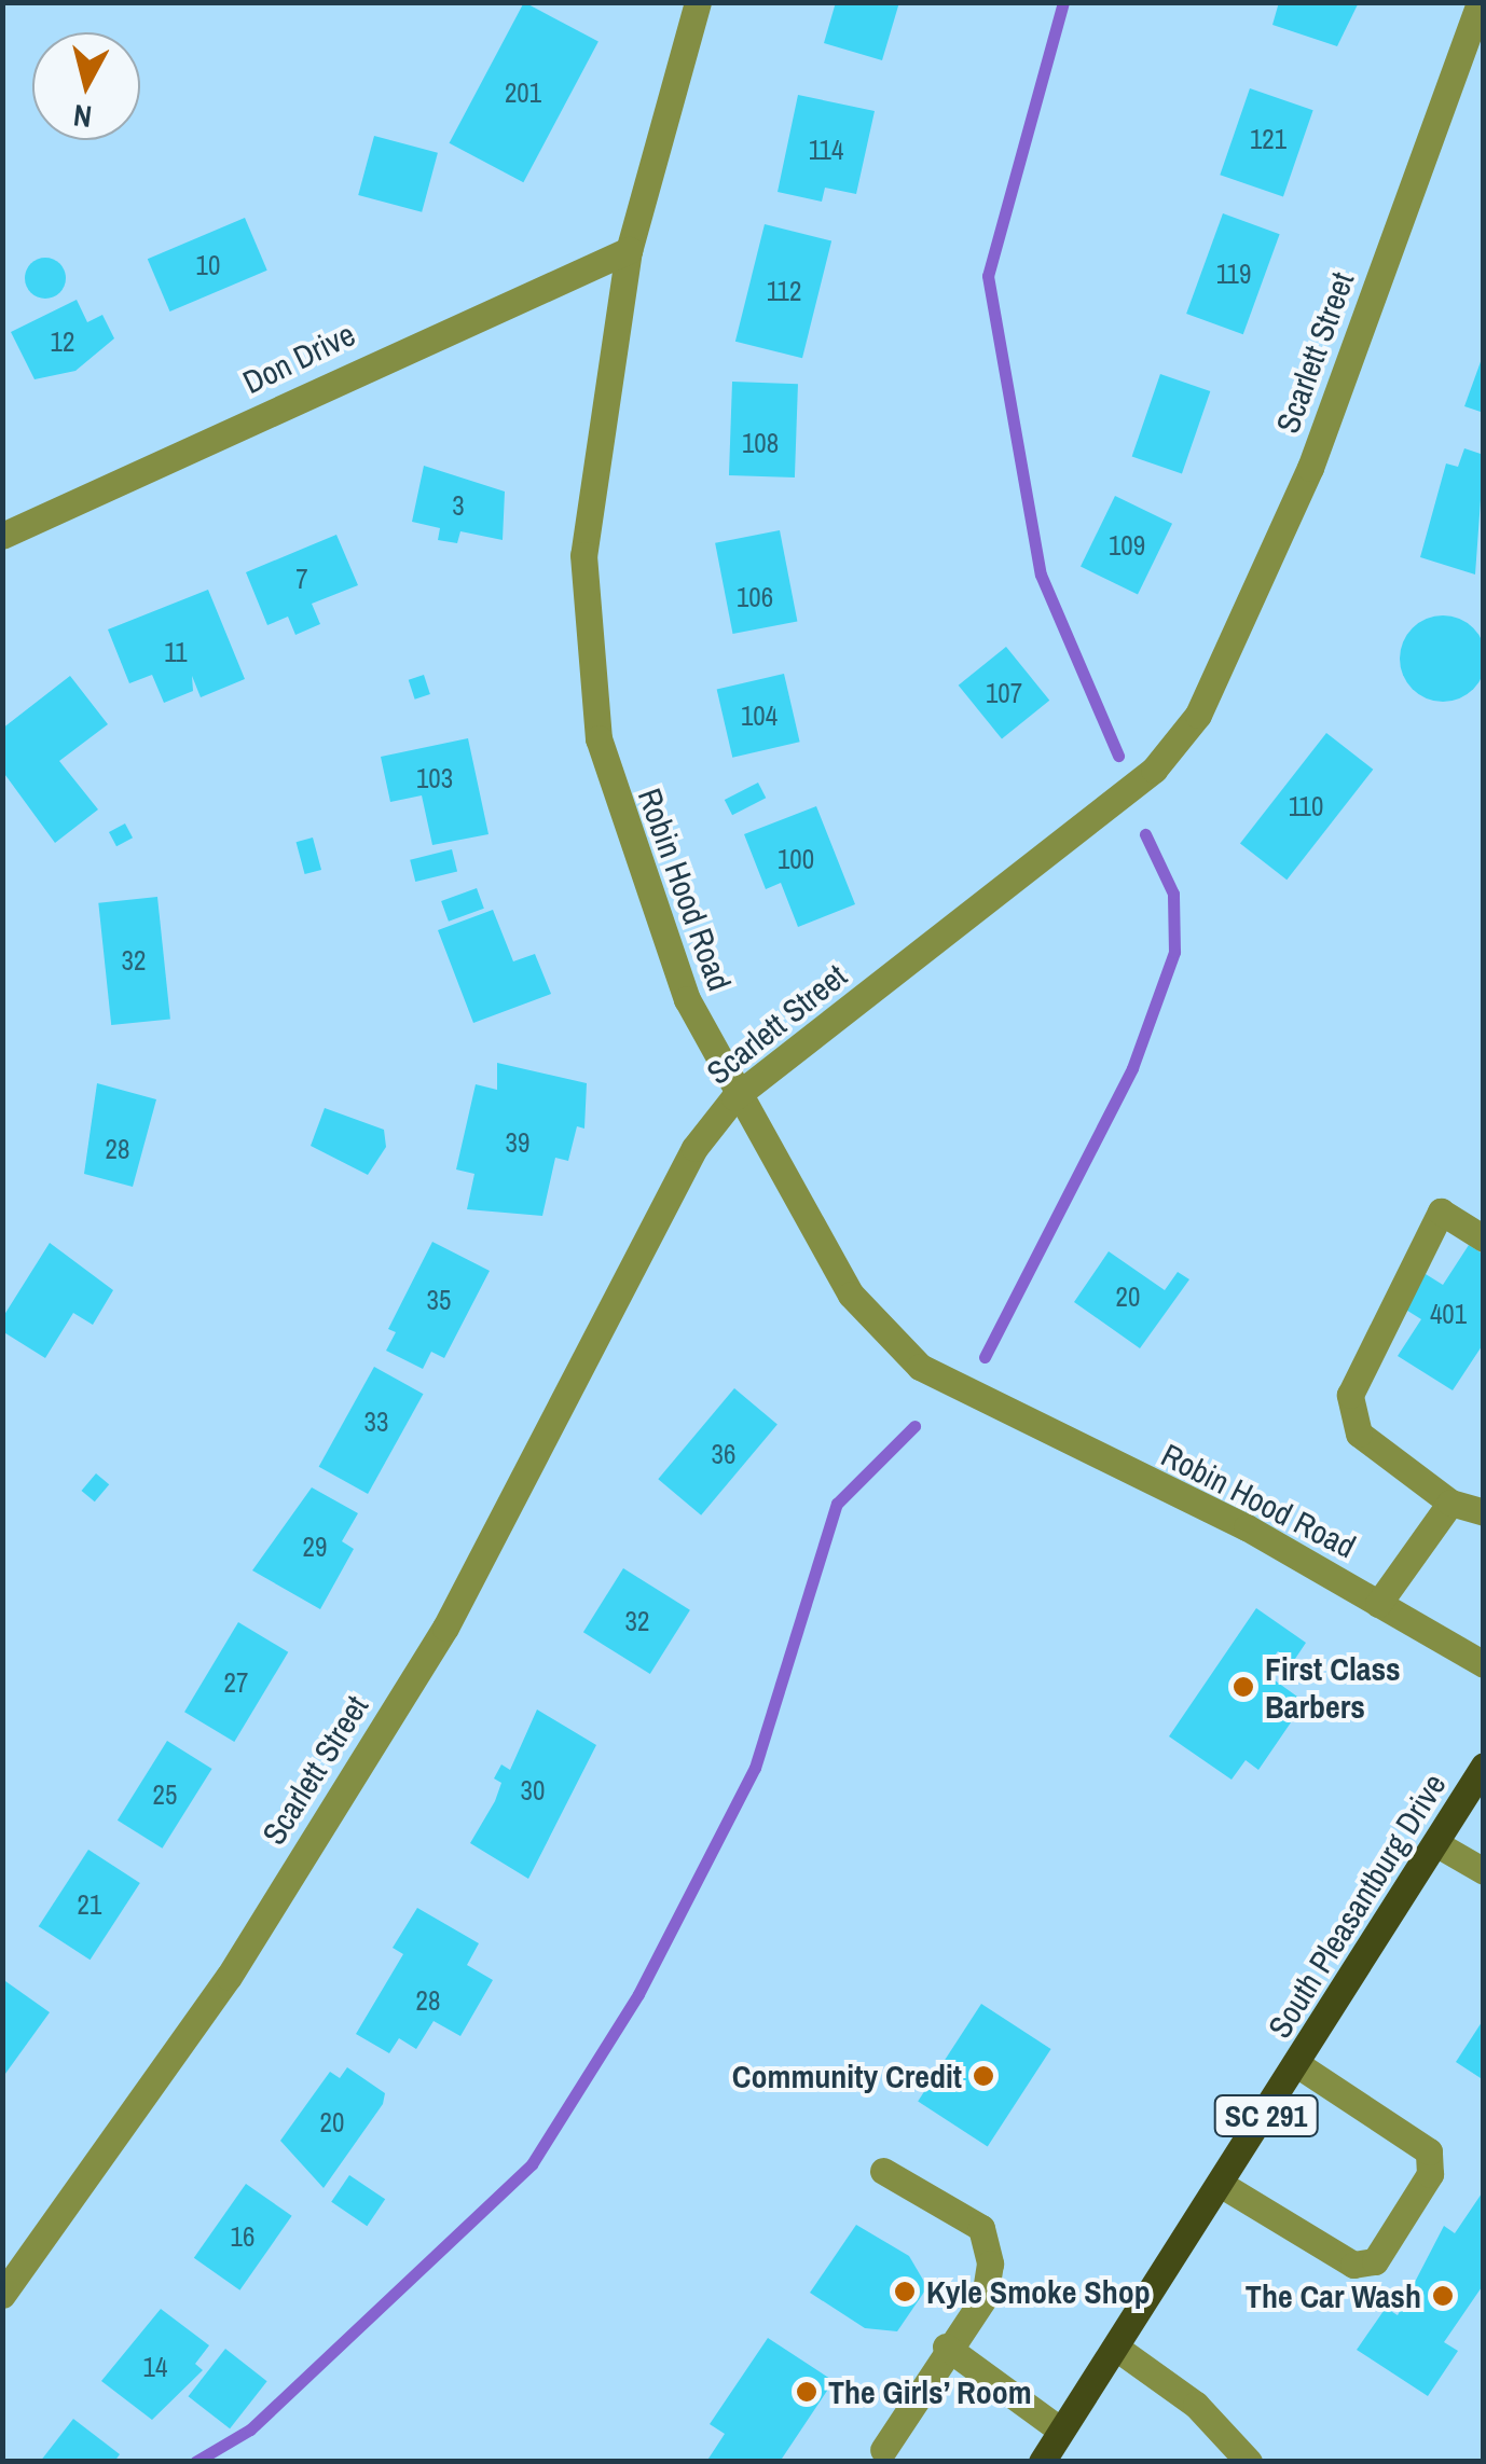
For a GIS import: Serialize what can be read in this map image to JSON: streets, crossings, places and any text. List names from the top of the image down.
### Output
{
  "streets": {
    "main road": ["South Pleasantburg Drive", "SC 291"],
    "street": ["Scarlett Street", "Don Drive", "Robin Hood Road"]
  },
  "crossings": [
    ["Scarlett Street", "Robin Hood Road"],
    ["Don Drive", "Robin Hood Road"]
  ],
  "places": [
    "First Class Barbers",
    "Community Credit",
    "Kyle Smoke Shop",
    "The Car Wash",
    "The Girls’ Room"
  ],
  "house_numbers": [
    "201",
    "121",
    "114",
    "10",
    "119",
    "112",
    "12",
    "108",
    "3",
    "109",
    "7",
    "106",
    "11",
    "107",
    "104",
    "103",
    "110",
    "100",
    "32",
    "39",
    "28",
    "20",
    "35",
    "401",
    "33",
    "36",
    "29",
    "32",
    "27",
    "30",
    "25",
    "21",
    "28",
    "20",
    "16",
    "14"
  ],
  "north": "bottom"
}
